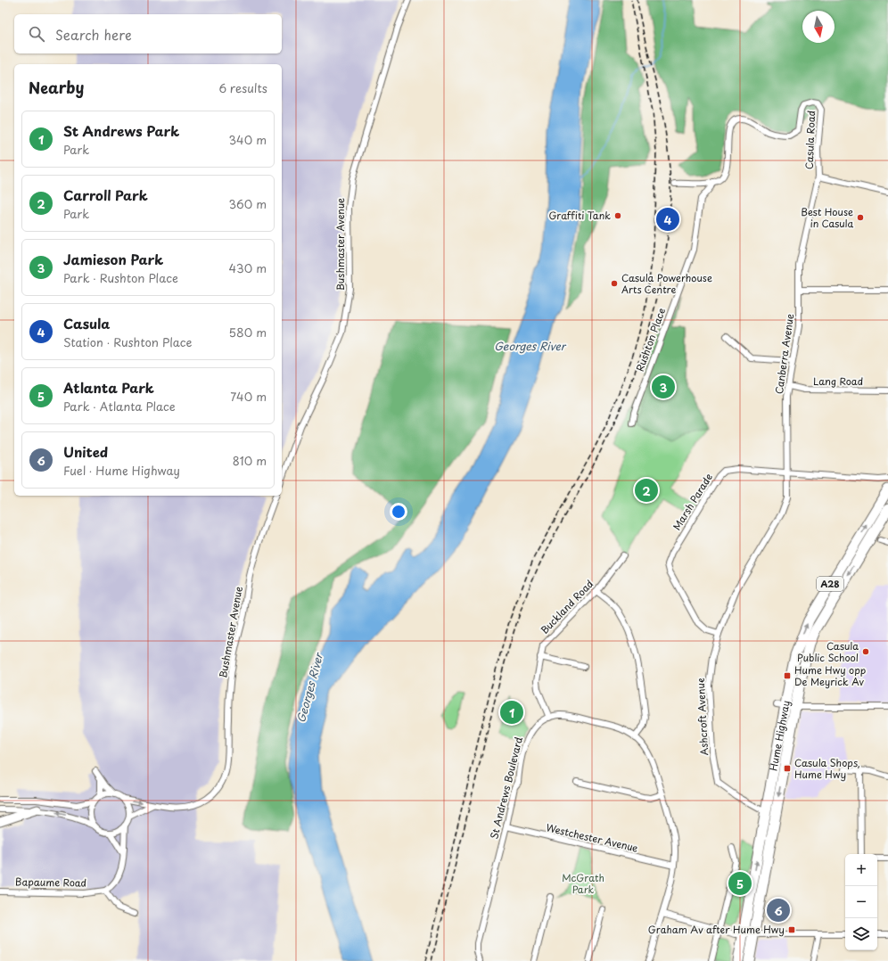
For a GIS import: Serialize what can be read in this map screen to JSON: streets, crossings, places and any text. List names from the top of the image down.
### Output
{
  "streets": {
    "highway": ["A28", "Hume Highway"],
    "street": [
      "Casula Road",
      "Bushmaster Avenue",
      "Rushton Place",
      "Canberra Avenue",
      "Lang Road",
      "Marsh Parade",
      "Buckland Road",
      "Ashcroft Avenue",
      "St Andrews Boulevard",
      "Westchester Avenue",
      "Bapaume Road"
    ]
  },
  "crossings": [
    ["Casula Road", "Rushton Place"],
    ["Casula Road", "Canberra Avenue"],
    ["Canberra Avenue", "Lang Road"],
    ["Canberra Avenue", "Marsh Parade"],
    ["Canberra Avenue", "Ashcroft Avenue"],
    ["Marsh Parade", "Ashcroft Avenue"],
    ["Buckland Road", "St Andrews Boulevard"],
    ["Ashcroft Avenue", "Hume Highway"],
    ["St Andrews Boulevard", "Westchester Avenue"]
  ],
  "water": ["Georges River"],
  "parks": ["McGrath Park"],
  "places": {
    "other": [
      "Graffiti Tank",
      "Best House in Casula",
      "Casula Powerhouse Arts Centre",
      "Casula Public School"
    ],
    "transit": ["Hume Hwy opp De Meyrick Av", "Casula Shops, Hume Hwy", "Graham Av after Hume Hwy"]
  },
  "north": "bottom",
  "page": {
    "search": "Search here",
    "heading": ["Nearby", "6 results"],
    "list": [
      {
        "mark": "1",
        "name": "St Andrews Park",
        "note": "Park",
        "value": "340 m"
      },
      {
        "mark": "2",
        "name": "Carroll Park",
        "note": "Park",
        "value": "360 m"
      },
      {
        "mark": "3",
        "name": "Jamieson Park",
        "note": "Park · Rushton Place",
        "value": "430 m"
      },
      {
        "mark": "4",
        "name": "Casula",
        "note": "Station · Rushton Place",
        "value": "580 m"
      },
      {
        "mark": "5",
        "name": "Atlanta Park",
        "note": "Park · Atlanta Place",
        "value": "740 m"
      },
      {
        "mark": "6",
        "name": "United",
        "note": "Fuel · Hume Highway",
        "value": "810 m"
      }
    ],
    "pins": [
      "4",
      "3",
      "2",
      "1",
      "5",
      "6"
    ],
    "map_buttons": ["+", "−"]
  }
}
